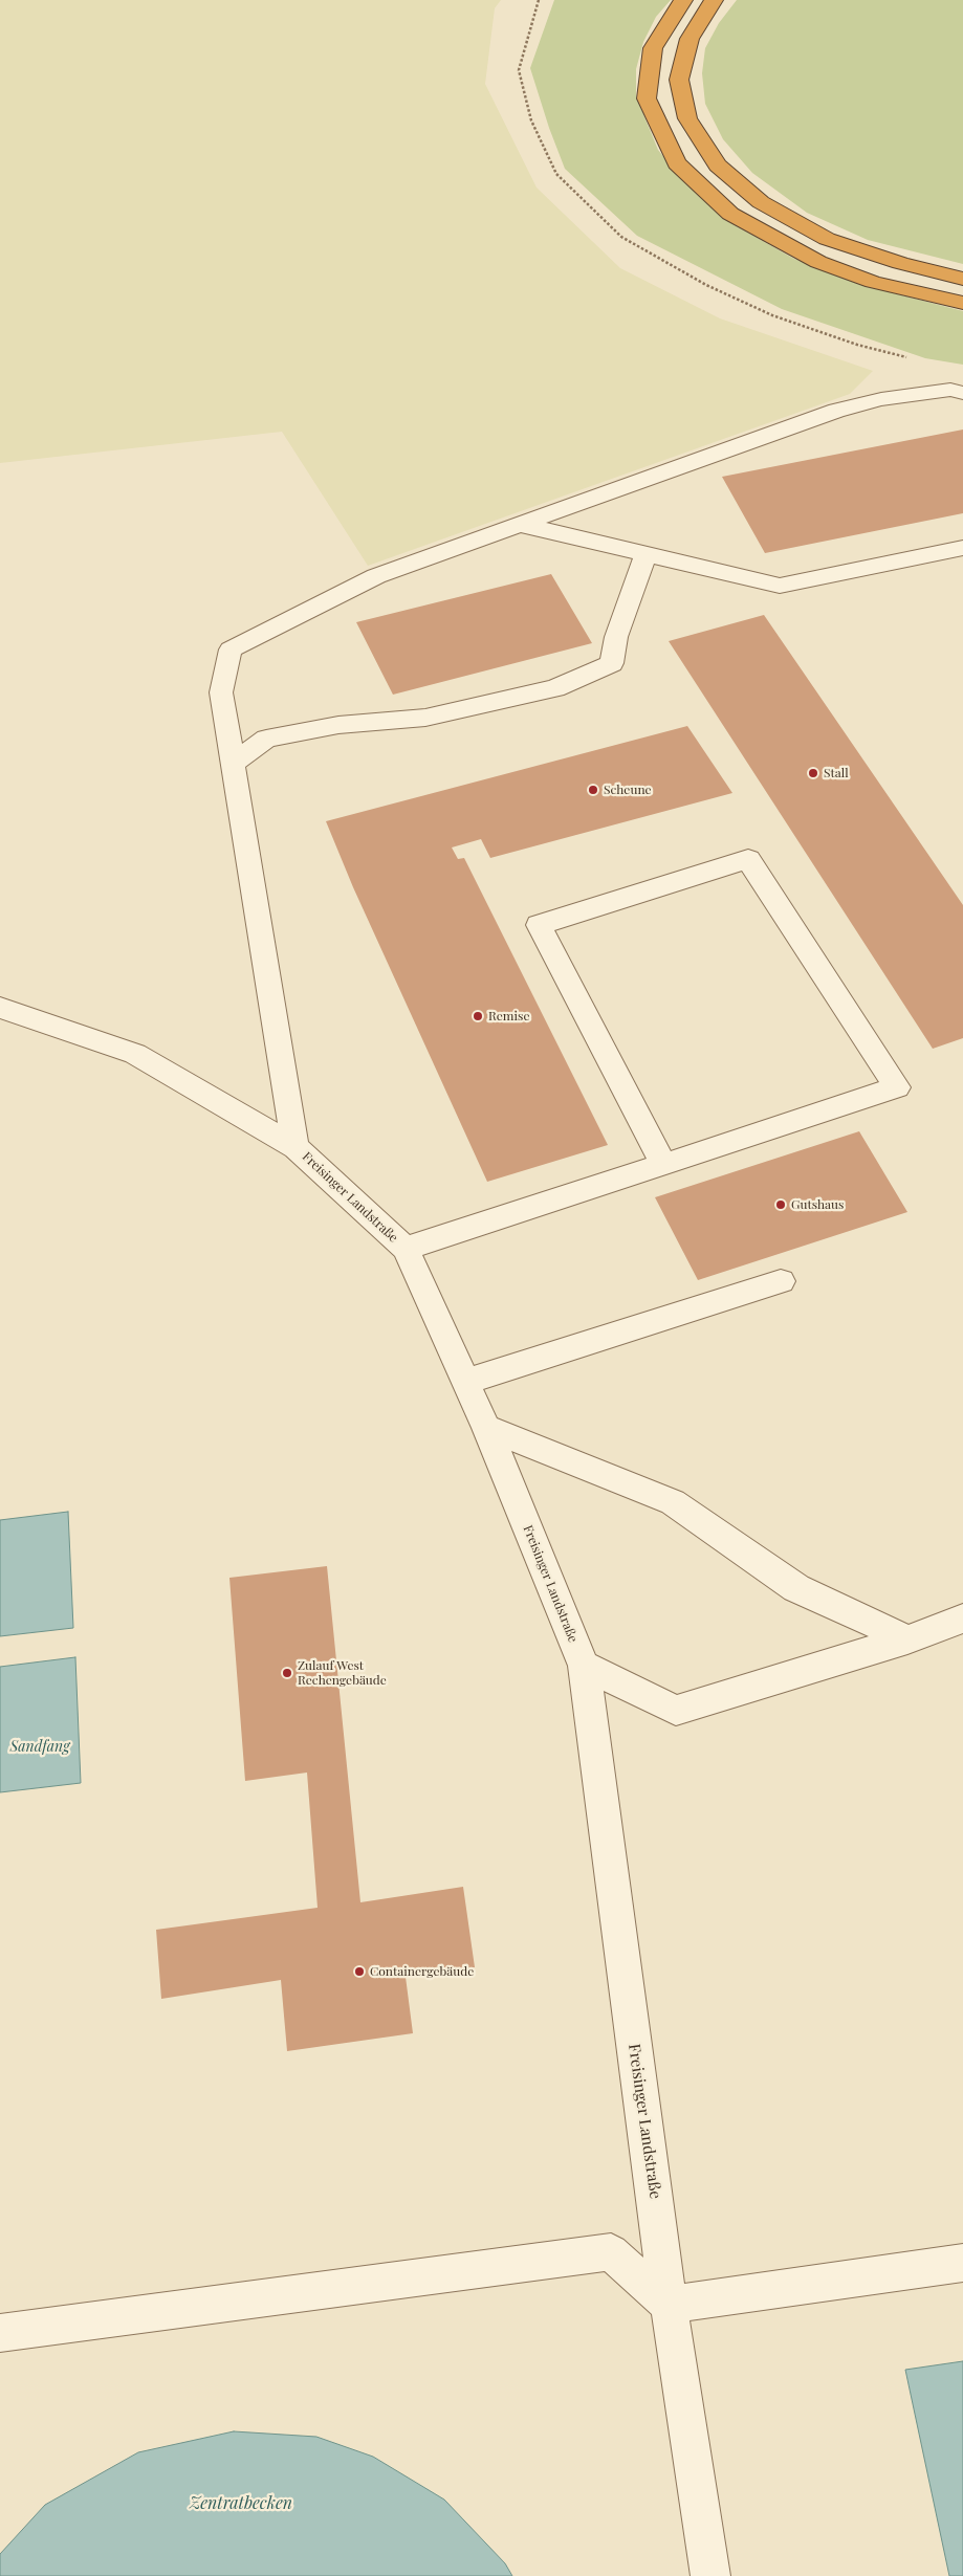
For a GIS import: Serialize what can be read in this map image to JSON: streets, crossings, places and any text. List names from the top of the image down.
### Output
{
  "streets": {
    "lane": ["Freisinger Landstraße"]
  },
  "water": ["Sandfang", "Zentratbecken"],
  "places": [
    "Stall",
    "Scheune",
    "Remise",
    "Gutshaus",
    "Zulauf West Rechengebäude",
    "Containergebäude"
  ]
}
